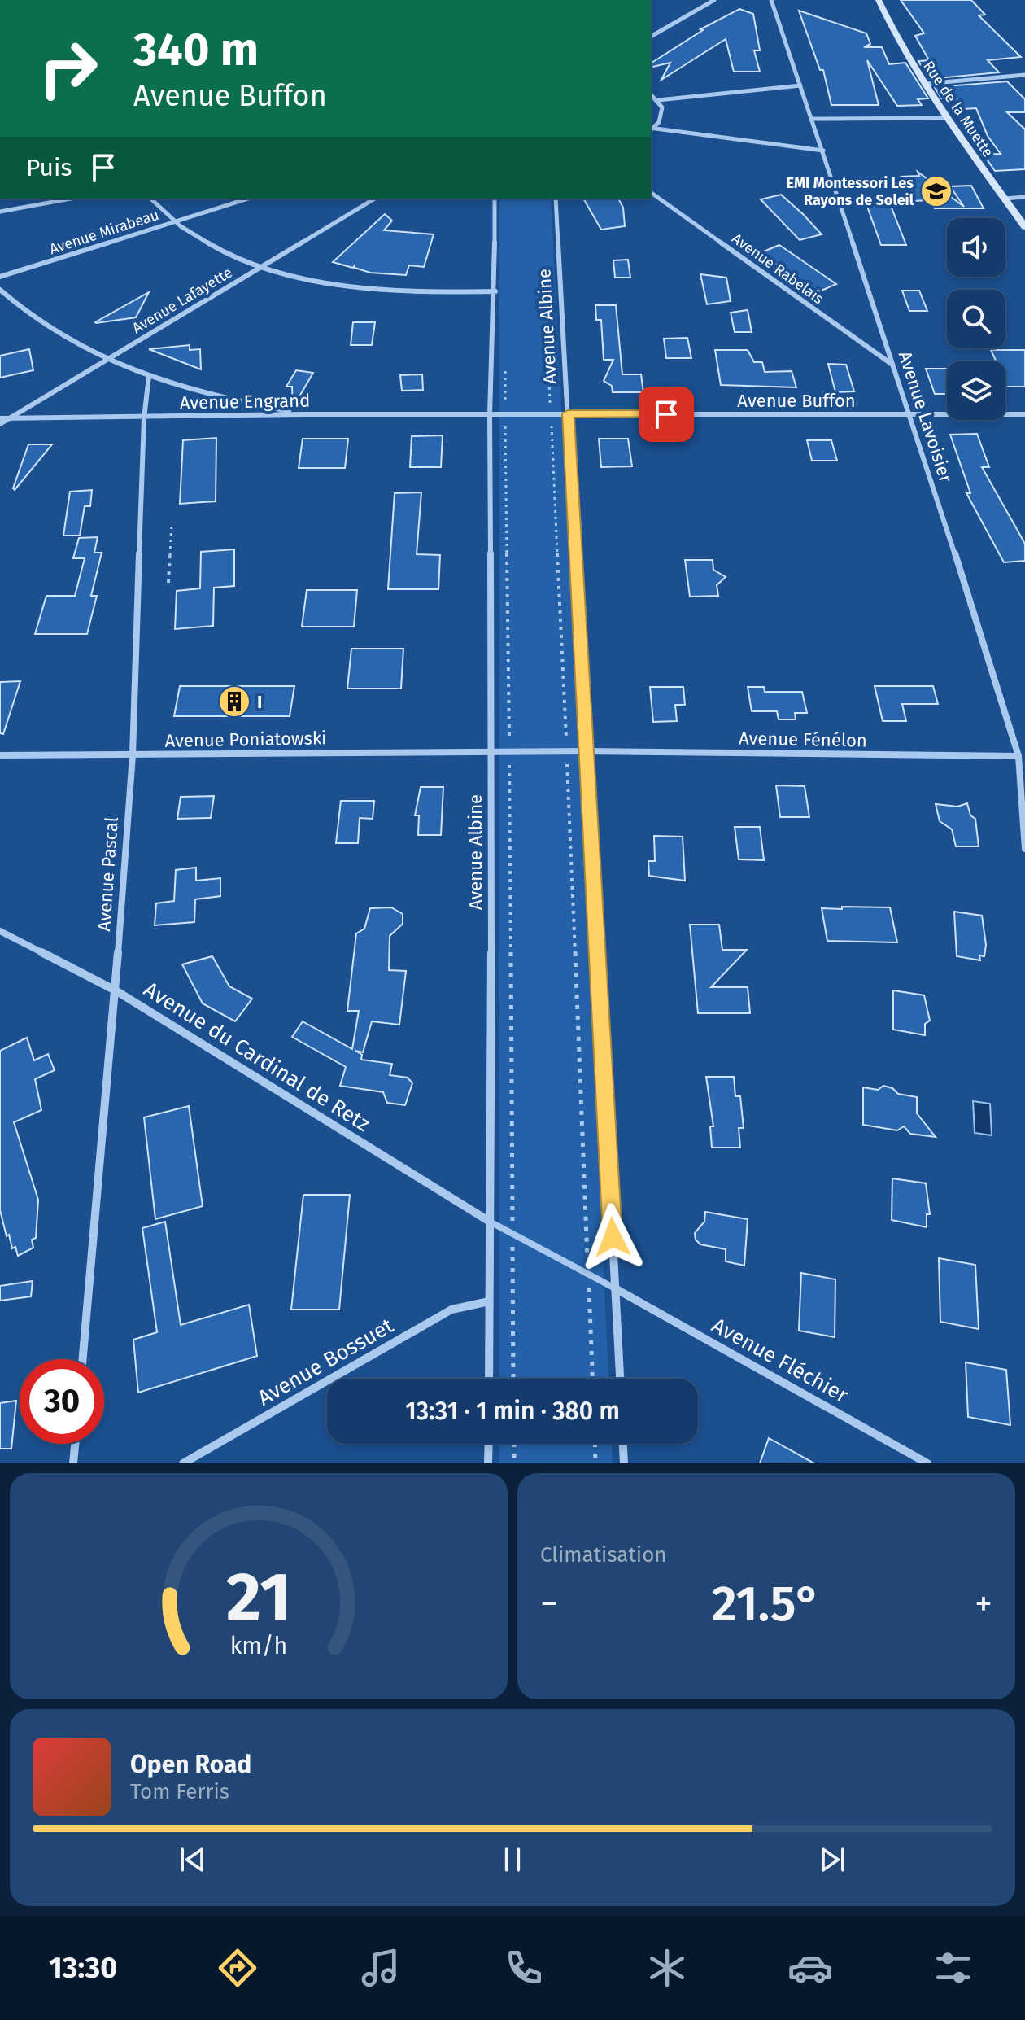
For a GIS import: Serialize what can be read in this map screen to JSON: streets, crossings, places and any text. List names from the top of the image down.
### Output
{
  "streets": {
    "street": [
      "Rue de la Muette",
      "Avenue Mirabeau",
      "Avenue Rabelais",
      "Avenue Lafayette",
      "Avenue Albine",
      "Avenue Buffon",
      "Avenue Engrand",
      "Avenue Lavoisier",
      "Avenue Poniatowski",
      "Avenue Fénélon",
      "Avenue Pascal",
      "Avenue du Cardinal de Retz",
      "Avenue Fléchier",
      "Avenue Bossuet"
    ]
  },
  "crossings": [
    ["Avenue Rabelais", "Avenue Lavoisier"],
    ["Avenue Lafayette", "Avenue Engrand"],
    ["Avenue Albine", "Avenue Buffon"],
    ["Avenue Albine", "Avenue Engrand"],
    ["Avenue Albine", "Avenue Poniatowski"],
    ["Avenue Albine", "Avenue Fénélon"],
    ["Avenue Albine", "Avenue du Cardinal de Retz"],
    ["Avenue Albine", "Avenue Fléchier"],
    ["Avenue Albine", "Avenue Bossuet"],
    ["Avenue Buffon", "Avenue Engrand"],
    ["Avenue Buffon", "Avenue Lavoisier"],
    ["Avenue Engrand", "Avenue Pascal"],
    ["Avenue Lavoisier", "Avenue Fénélon"],
    ["Avenue Poniatowski", "Avenue Fénélon"],
    ["Avenue Poniatowski", "Avenue Pascal"],
    ["Avenue Pascal", "Avenue du Cardinal de Retz"]
  ],
  "places": {
    "school or university": ["EMI Montessori Les Rayons de Soleil"],
    "building": ["I"]
  },
  "page": {
    "turn": ["340 m", "Avenue Buffon"],
    "then": "Puis",
    "limit": "30",
    "trip": "13:31 · 1 min · 380 m",
    "tile": "Climatisation",
    "heat": ["−", "21.5°", "+"],
    "song": ["Open Road", "Tom Ferris"],
    "tabs": "13:30",
    "gauge": ["21", "km/h"]
  }
}
